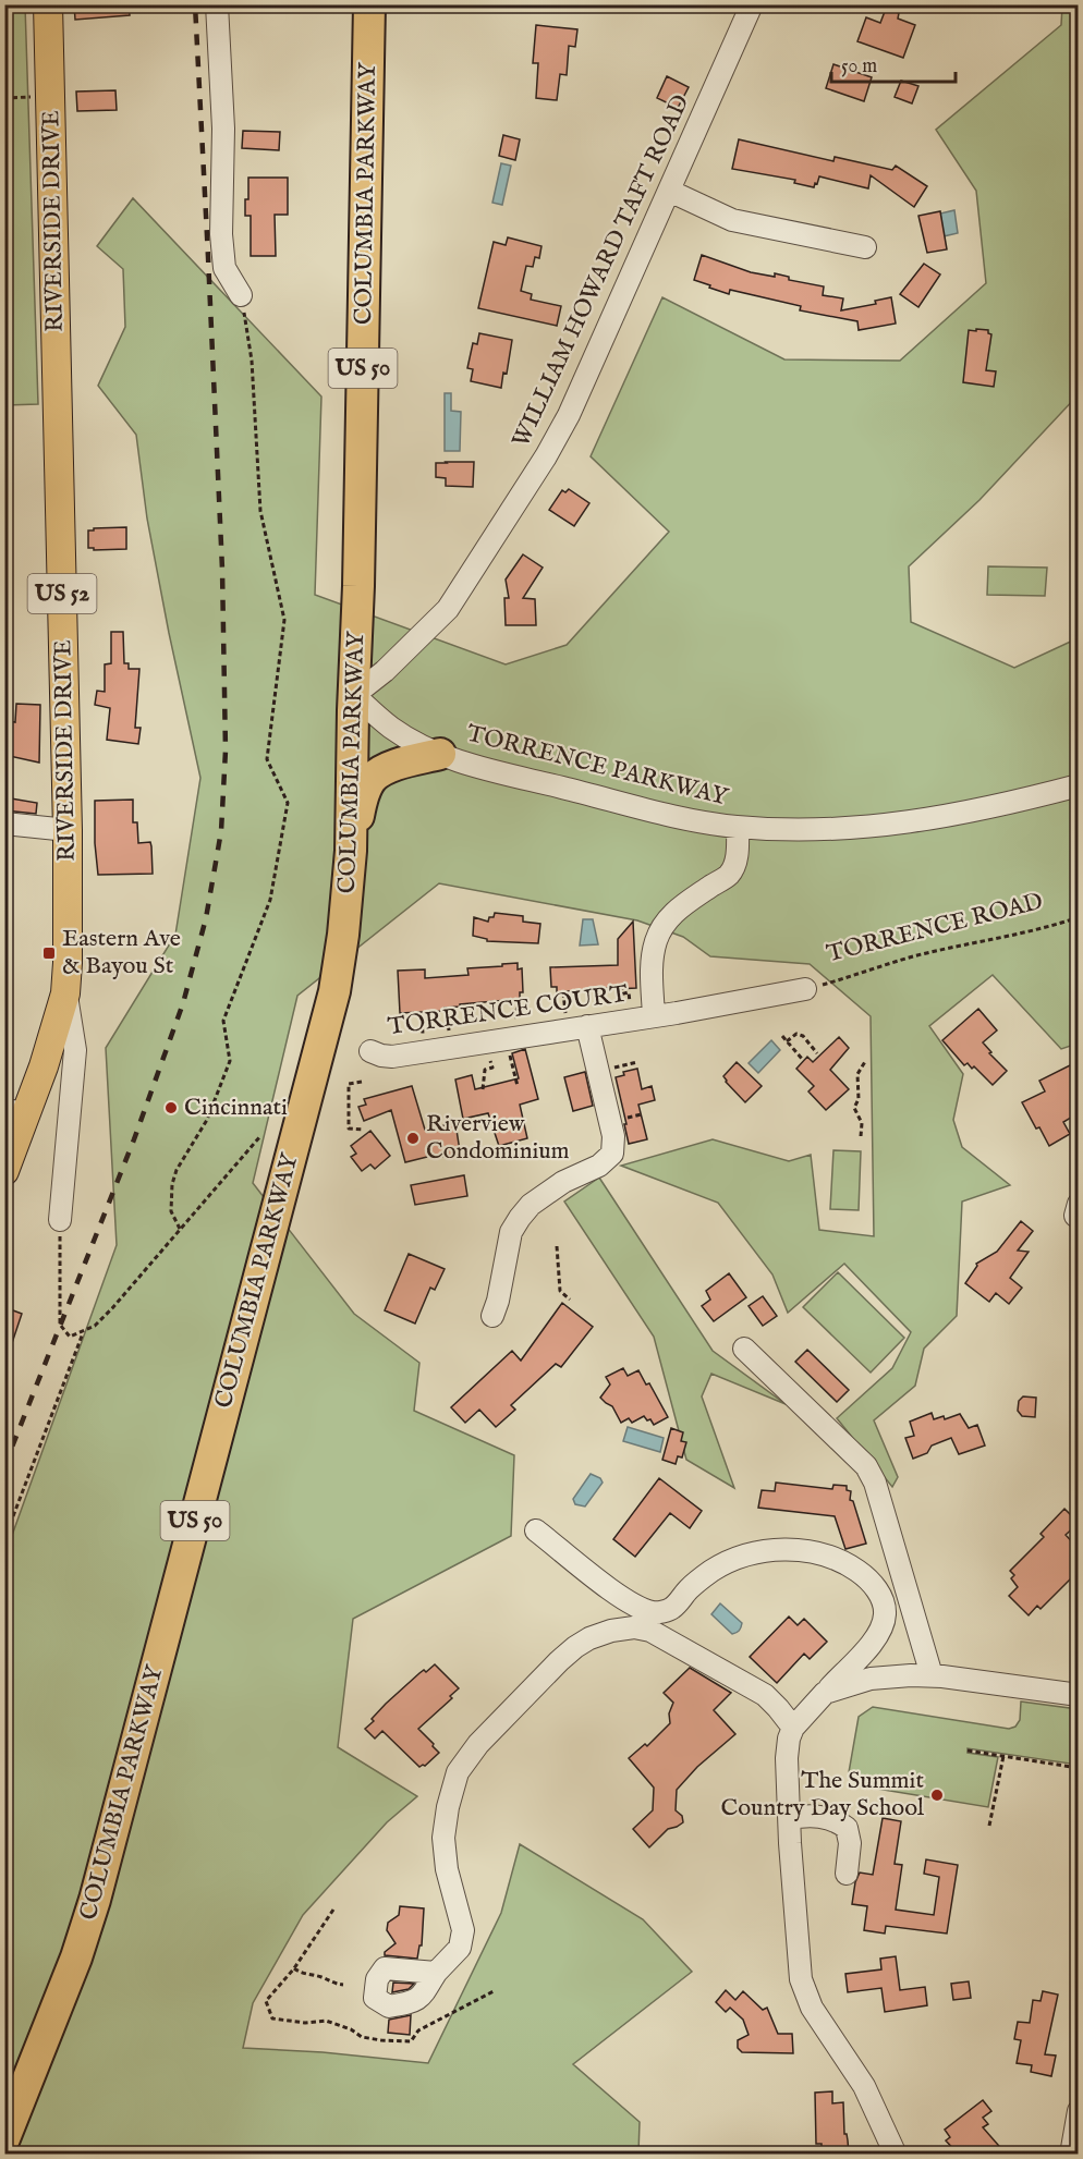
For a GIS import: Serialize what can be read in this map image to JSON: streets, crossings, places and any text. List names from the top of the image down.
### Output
{
  "streets": {
    "highway": ["COLUMBIA PARKWAY", "US 50"],
    "main road": ["RIVERSIDE DRIVE", "US 52"],
    "street": ["WILLIAM HOWARD TAFT ROAD", "TORRENCE PARKWAY", "TORRENCE COURT"],
    "path": ["TORRENCE ROAD"]
  },
  "crossings": [
    ["COLUMBIA PARKWAY", "WILLIAM HOWARD TAFT ROAD"],
    ["COLUMBIA PARKWAY", "TORRENCE PARKWAY"],
    ["WILLIAM HOWARD TAFT ROAD", "TORRENCE PARKWAY"],
    ["TORRENCE PARKWAY", "TORRENCE COURT"],
    ["TORRENCE ROAD", "TORRENCE COURT"]
  ],
  "places": {
    "transit": ["Eastern Ave & Bayou St"],
    "other": ["Cincinnati", "Riverview Condominium", "The Summit Country Day School"]
  },
  "scale_bar": "50 m"
}
